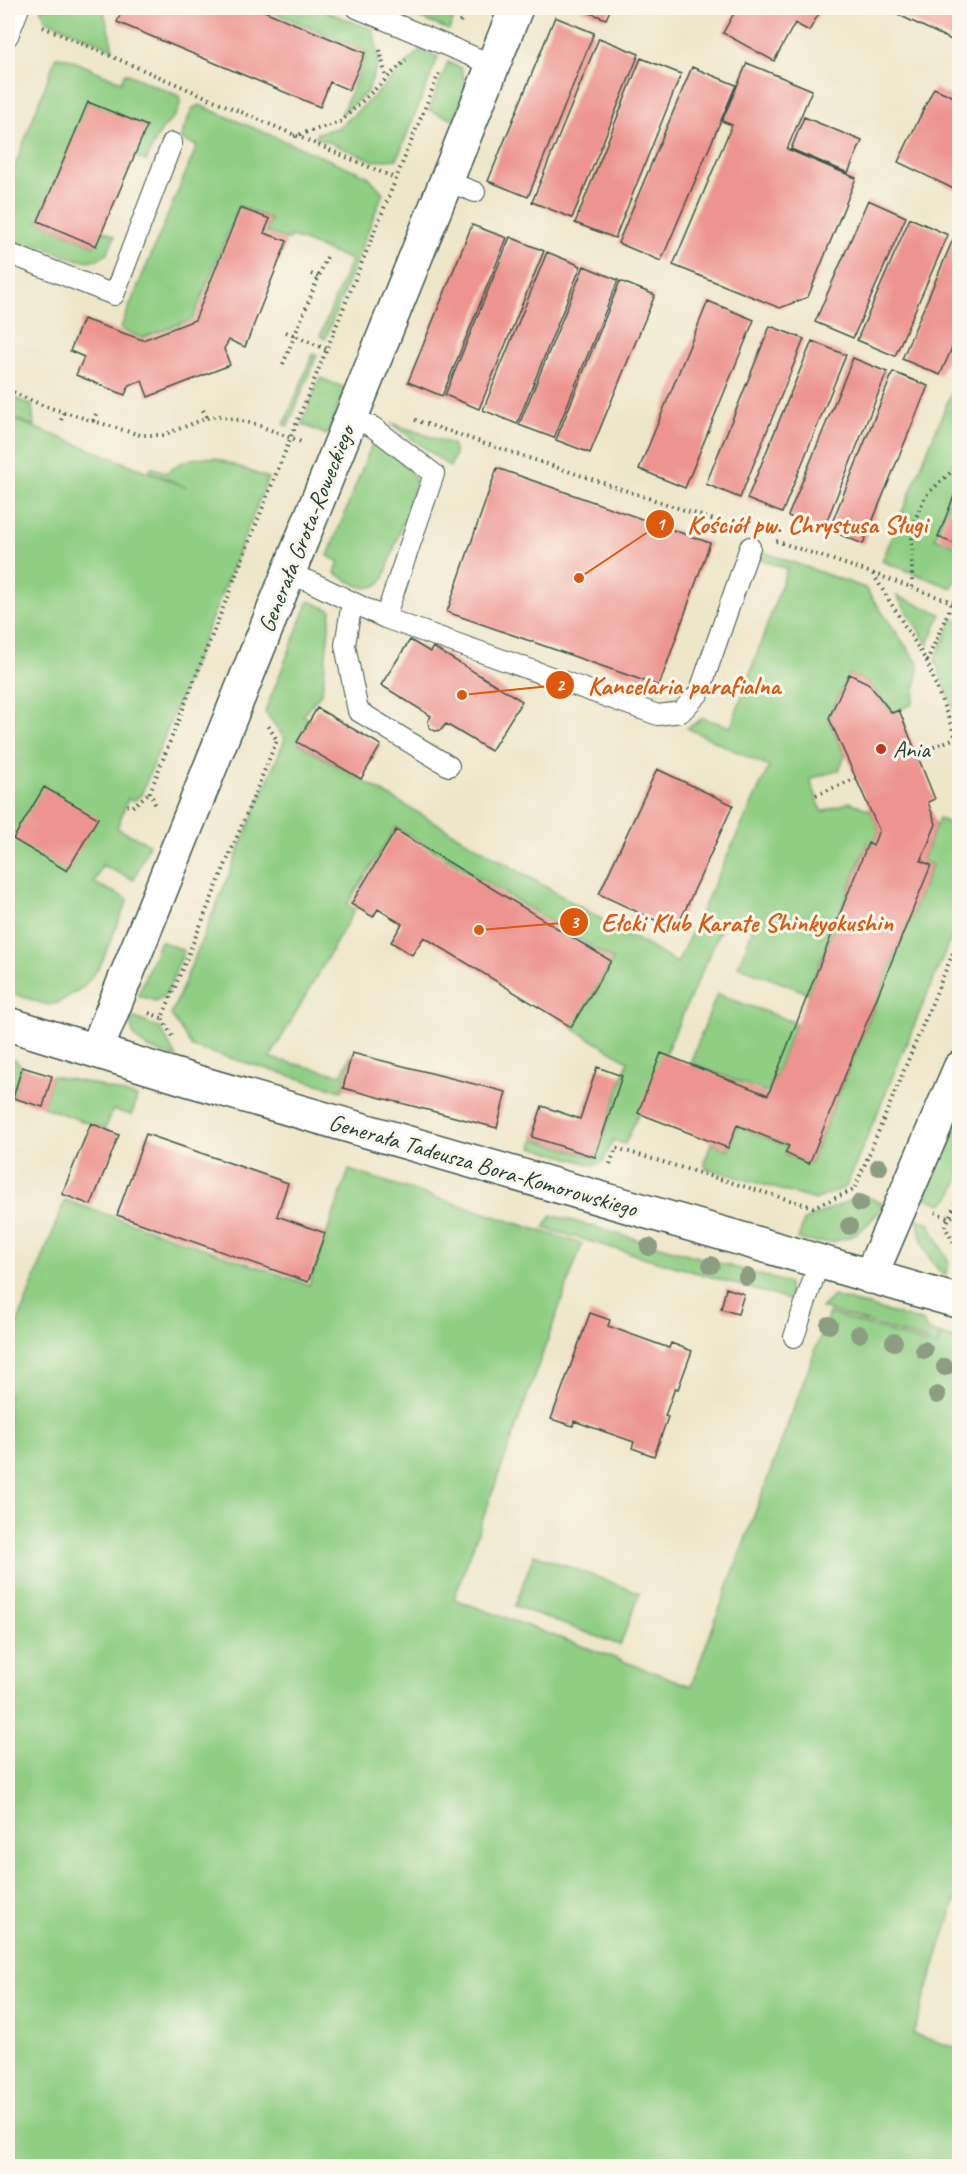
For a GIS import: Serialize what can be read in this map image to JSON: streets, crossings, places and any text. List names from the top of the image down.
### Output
{
  "streets": {
    "street": ["Generała Grota-Roweckiego", "Generała Tadeusza Bora-Komorowskiego"]
  },
  "crossings": [
    ["Generała Grota-Roweckiego", "Generała Tadeusza Bora-Komorowskiego"]
  ],
  "places": [
    "Kościół pw. Chrystusa Sługi",
    "Kancelaria parafialna",
    "Ania",
    "Ełcki Klub Karate Shinkyokushin"
  ]
}
